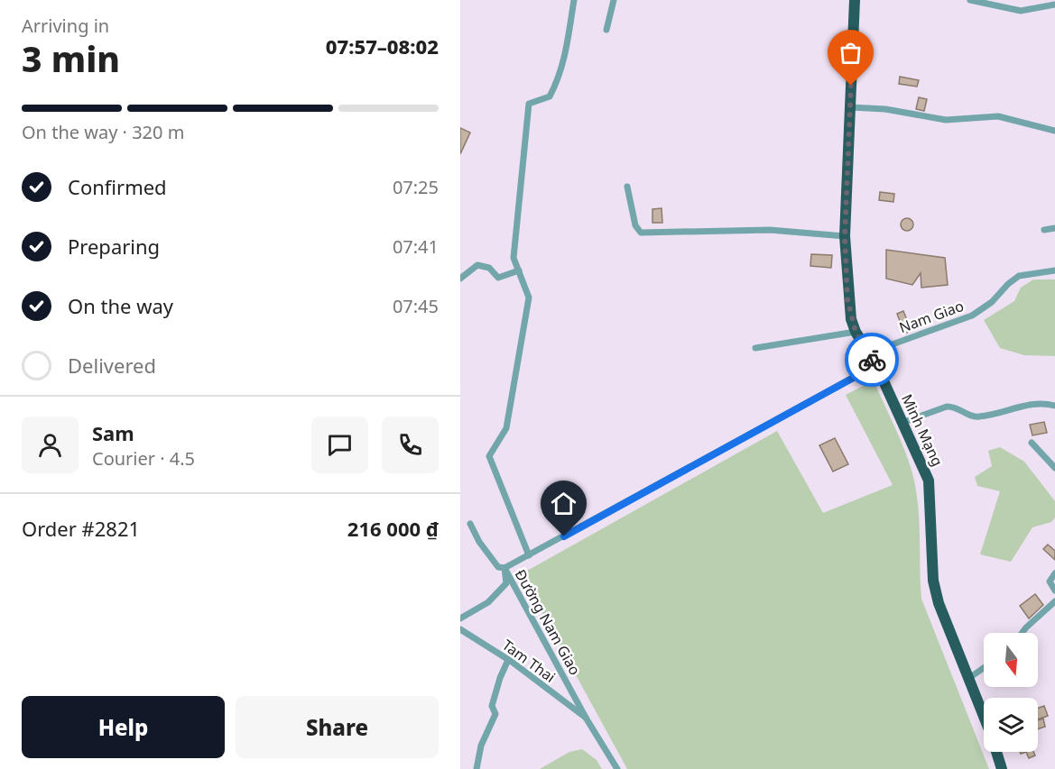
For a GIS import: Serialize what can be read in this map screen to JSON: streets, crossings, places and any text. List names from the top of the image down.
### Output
{
  "streets": {
    "highway": ["Minh Mạng"],
    "street": ["Nam Giao", "Đường Nam Giao", "Tam Thai"]
  },
  "crossings": [
    ["Nam Giao", "Minh Mạng"],
    ["Minh Mạng", "Đường Nam Giao"],
    ["Đường Nam Giao", "Tam Thai"]
  ],
  "north": "bottom",
  "page": {
    "heading": ["3 min", "Arriving in", "07:57–08:02"],
    "panel": [
      "Sam",
      "Courier · 4.5",
      "Order #2821",
      "216 000 ₫"
    ],
    "bar": "On the way · 320 m",
    "list": [
      ["Confirmed", "07:25"],
      ["Preparing", "07:41"],
      ["On the way", "07:45"],
      "Delivered"
    ],
    "buttons": ["Help", "Share"]
  }
}
